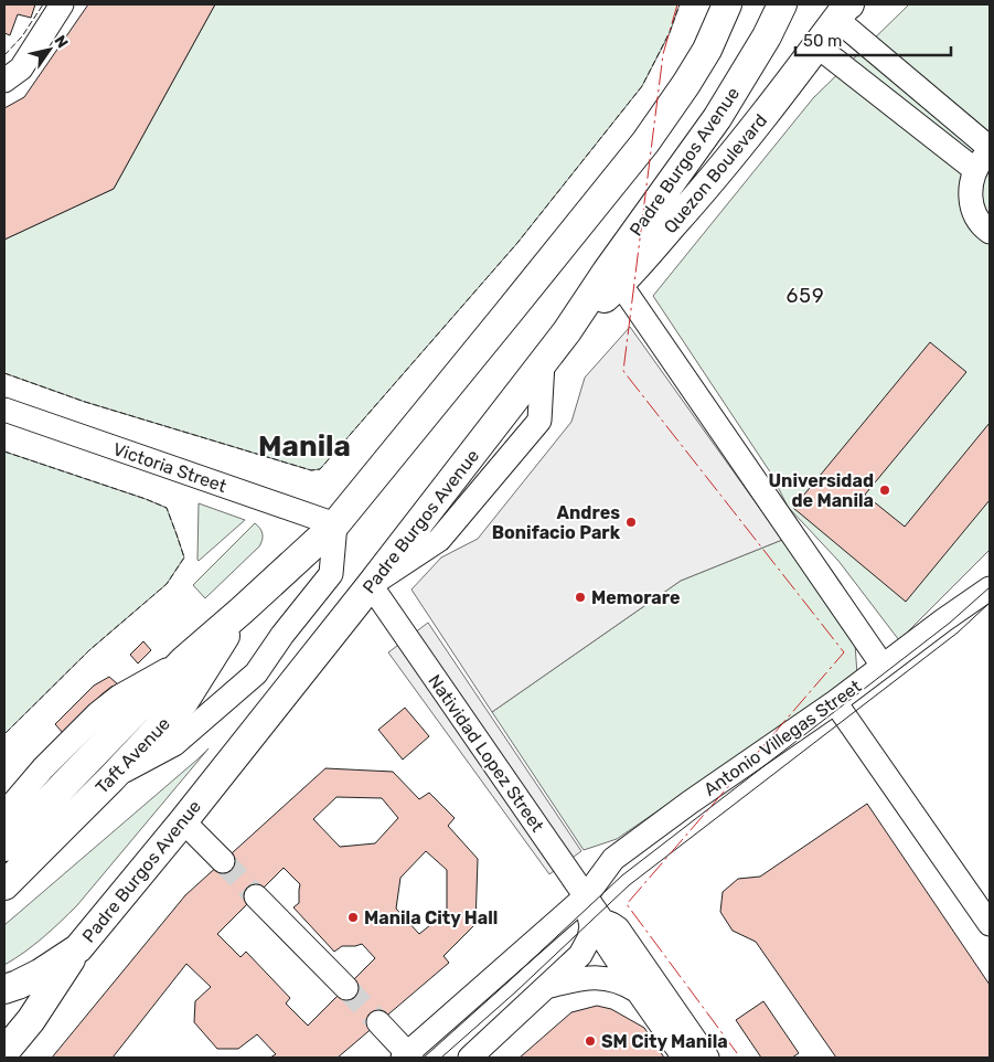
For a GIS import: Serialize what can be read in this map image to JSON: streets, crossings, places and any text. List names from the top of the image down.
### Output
{
  "streets": {
    "main road": ["Padre Burgos Avenue", "Quezon Boulevard", "Taft Avenue"],
    "street": ["Victoria Street", "Antonio Villegas Street", "Natividad Lopez Street"]
  },
  "crossings": [
    ["Padre Burgos Avenue", "Quezon Boulevard"],
    ["Padre Burgos Avenue", "Natividad Lopez Street"],
    ["Antonio Villegas Street", "Natividad Lopez Street"]
  ],
  "districts": ["659", "Manila"],
  "places": [
    "Universidad de Manila",
    "Andres Bonifacio Park",
    "Memorare",
    "Manila City Hall",
    "SM City Manila"
  ],
  "scale_bar": "50 m",
  "north": "top right"
}
